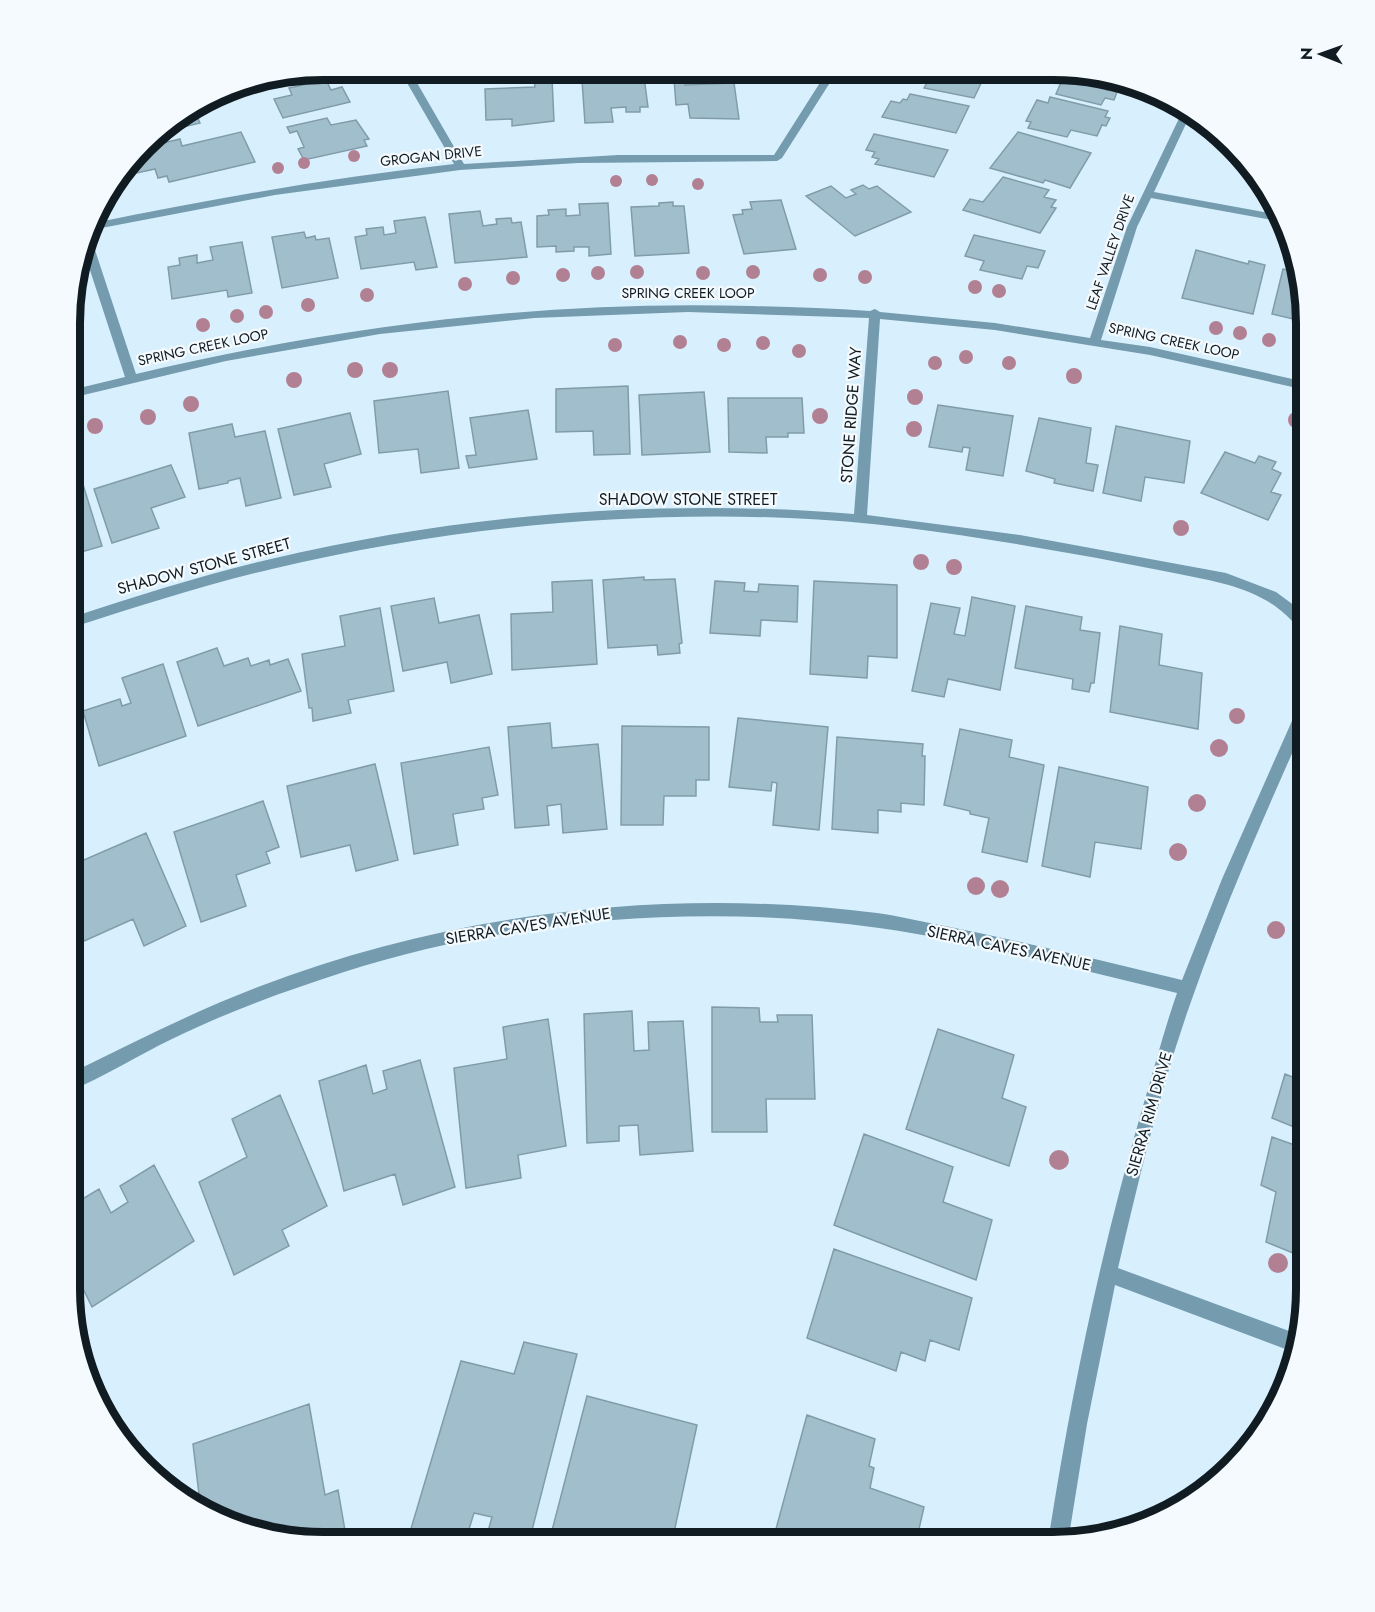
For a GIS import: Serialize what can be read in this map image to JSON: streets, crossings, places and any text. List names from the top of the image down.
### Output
{
  "streets": {
    "street": [
      "GROGAN DRIVE",
      "LEAF VALLEY DRIVE",
      "SPRING CREEK LOOP",
      "STONE RIDGE WAY",
      "SHADOW STONE STREET",
      "SIERRA CAVES AVENUE",
      "SIERRA RIM DRIVE"
    ]
  },
  "crossings": [
    ["LEAF VALLEY DRIVE", "SPRING CREEK LOOP"],
    ["SPRING CREEK LOOP", "STONE RIDGE WAY"],
    ["STONE RIDGE WAY", "SHADOW STONE STREET"],
    ["SIERRA CAVES AVENUE", "SIERRA RIM DRIVE"]
  ],
  "north": "left"
}
